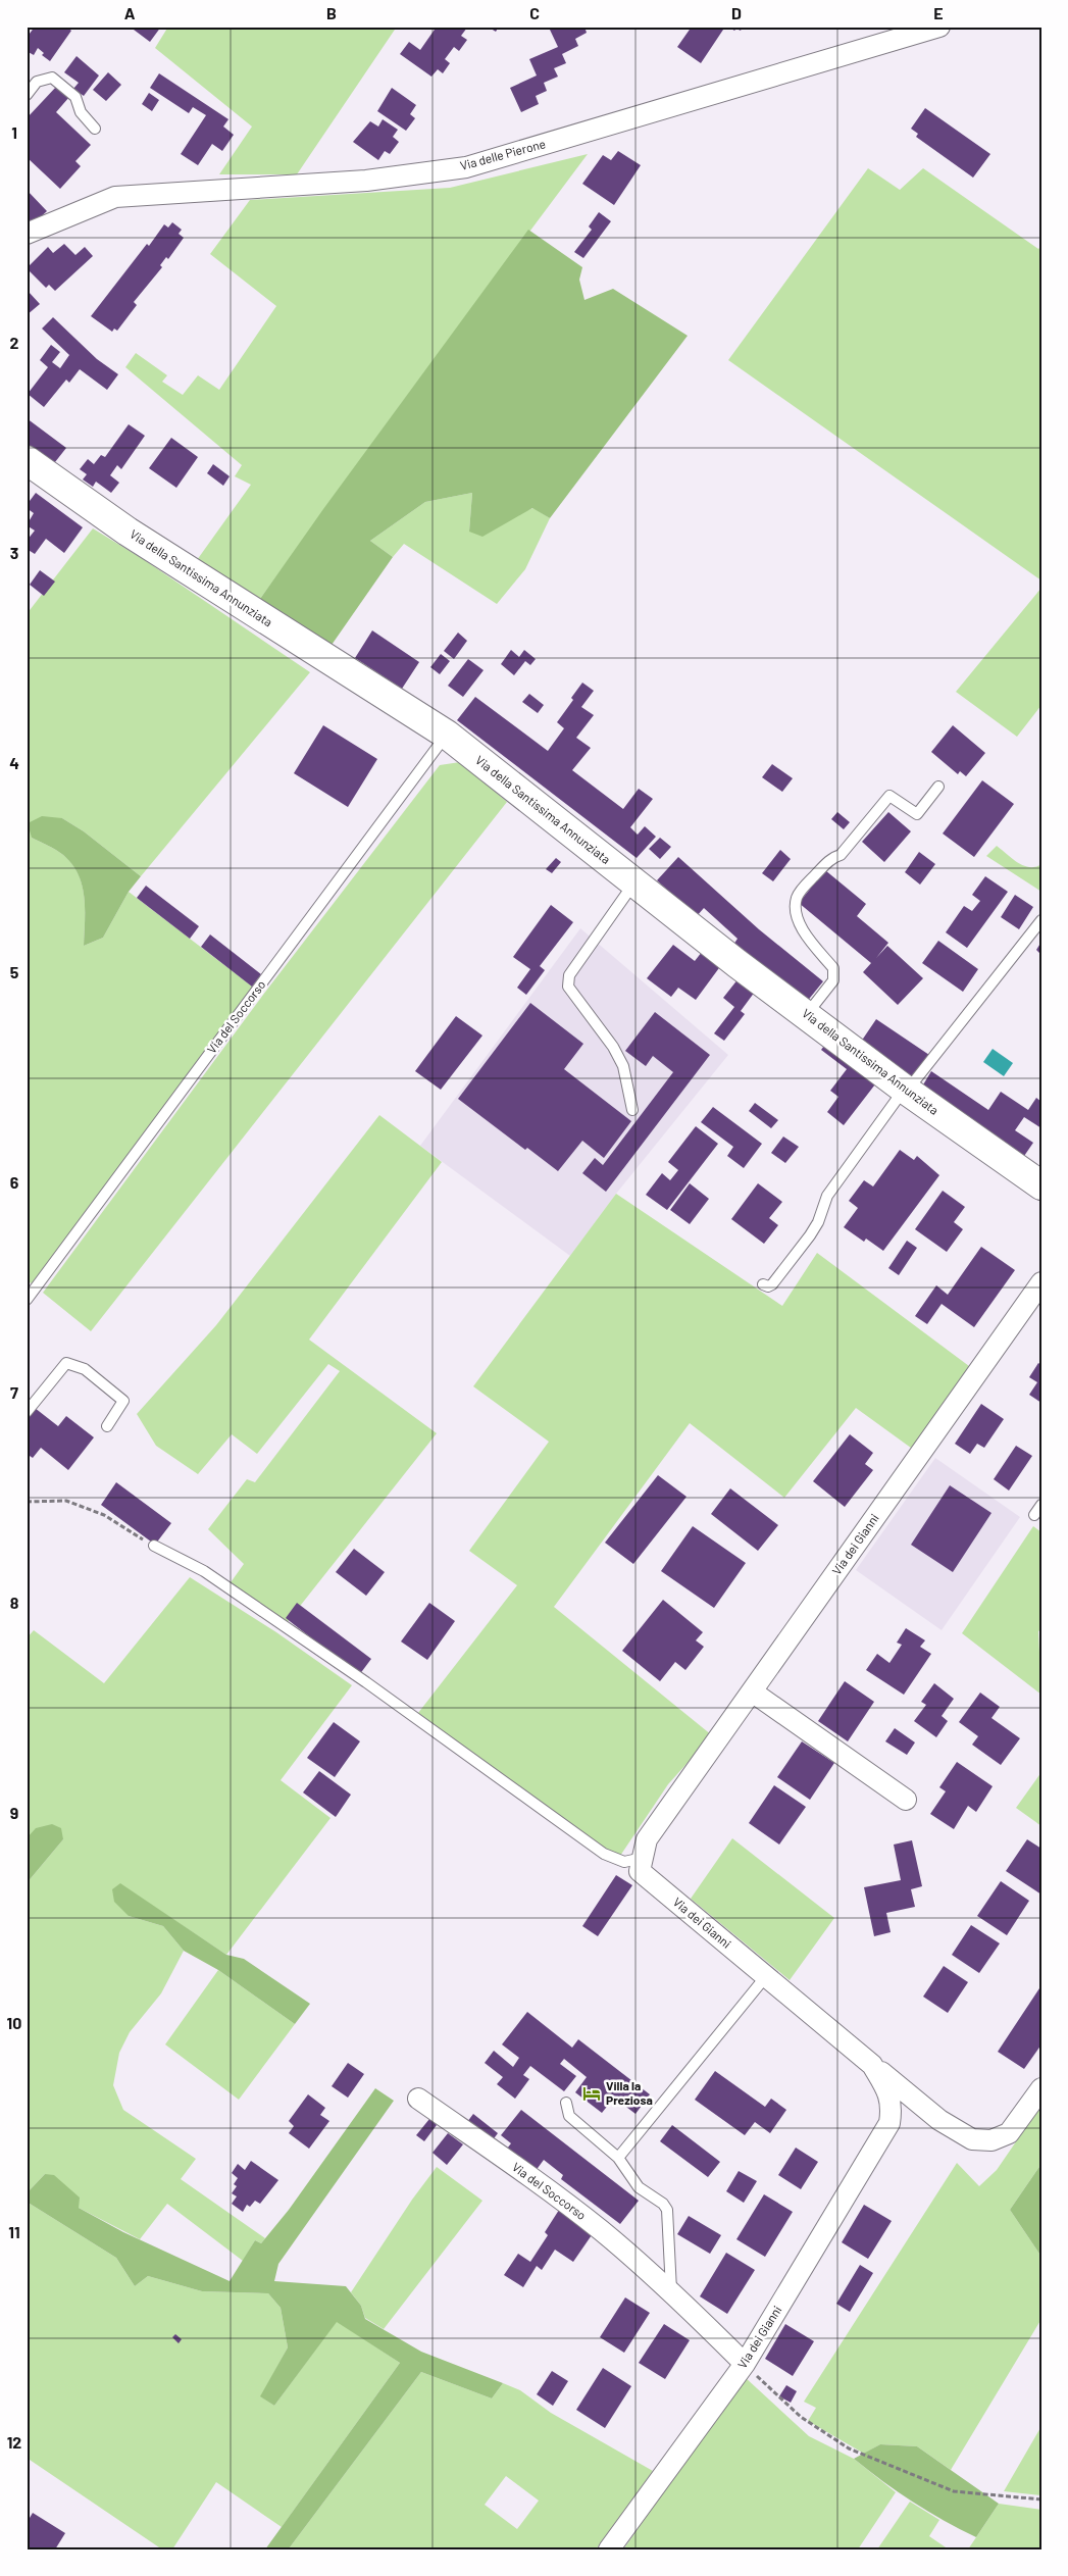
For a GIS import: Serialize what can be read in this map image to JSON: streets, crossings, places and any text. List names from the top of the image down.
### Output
{
  "streets": {
    "street": [
      "Via delle Pierone",
      "Via della Santissima Annunziata",
      "Via del Soccorso",
      "Via dei Gianni"
    ]
  },
  "crossings": [
    ["Via della Santissima Annunziata", "Via del Soccorso"],
    ["Via del Soccorso", "Via dei Gianni"]
  ],
  "places": {
    "hotel": ["Villa la Preziosa"]
  },
  "grid": {
    "columns": [
      "A",
      "B",
      "C",
      "D",
      "E"
    ],
    "rows": [
      "1",
      "2",
      "3",
      "4",
      "5",
      "6",
      "7",
      "8",
      "9",
      "10",
      "11",
      "12"
    ]
  }
}
